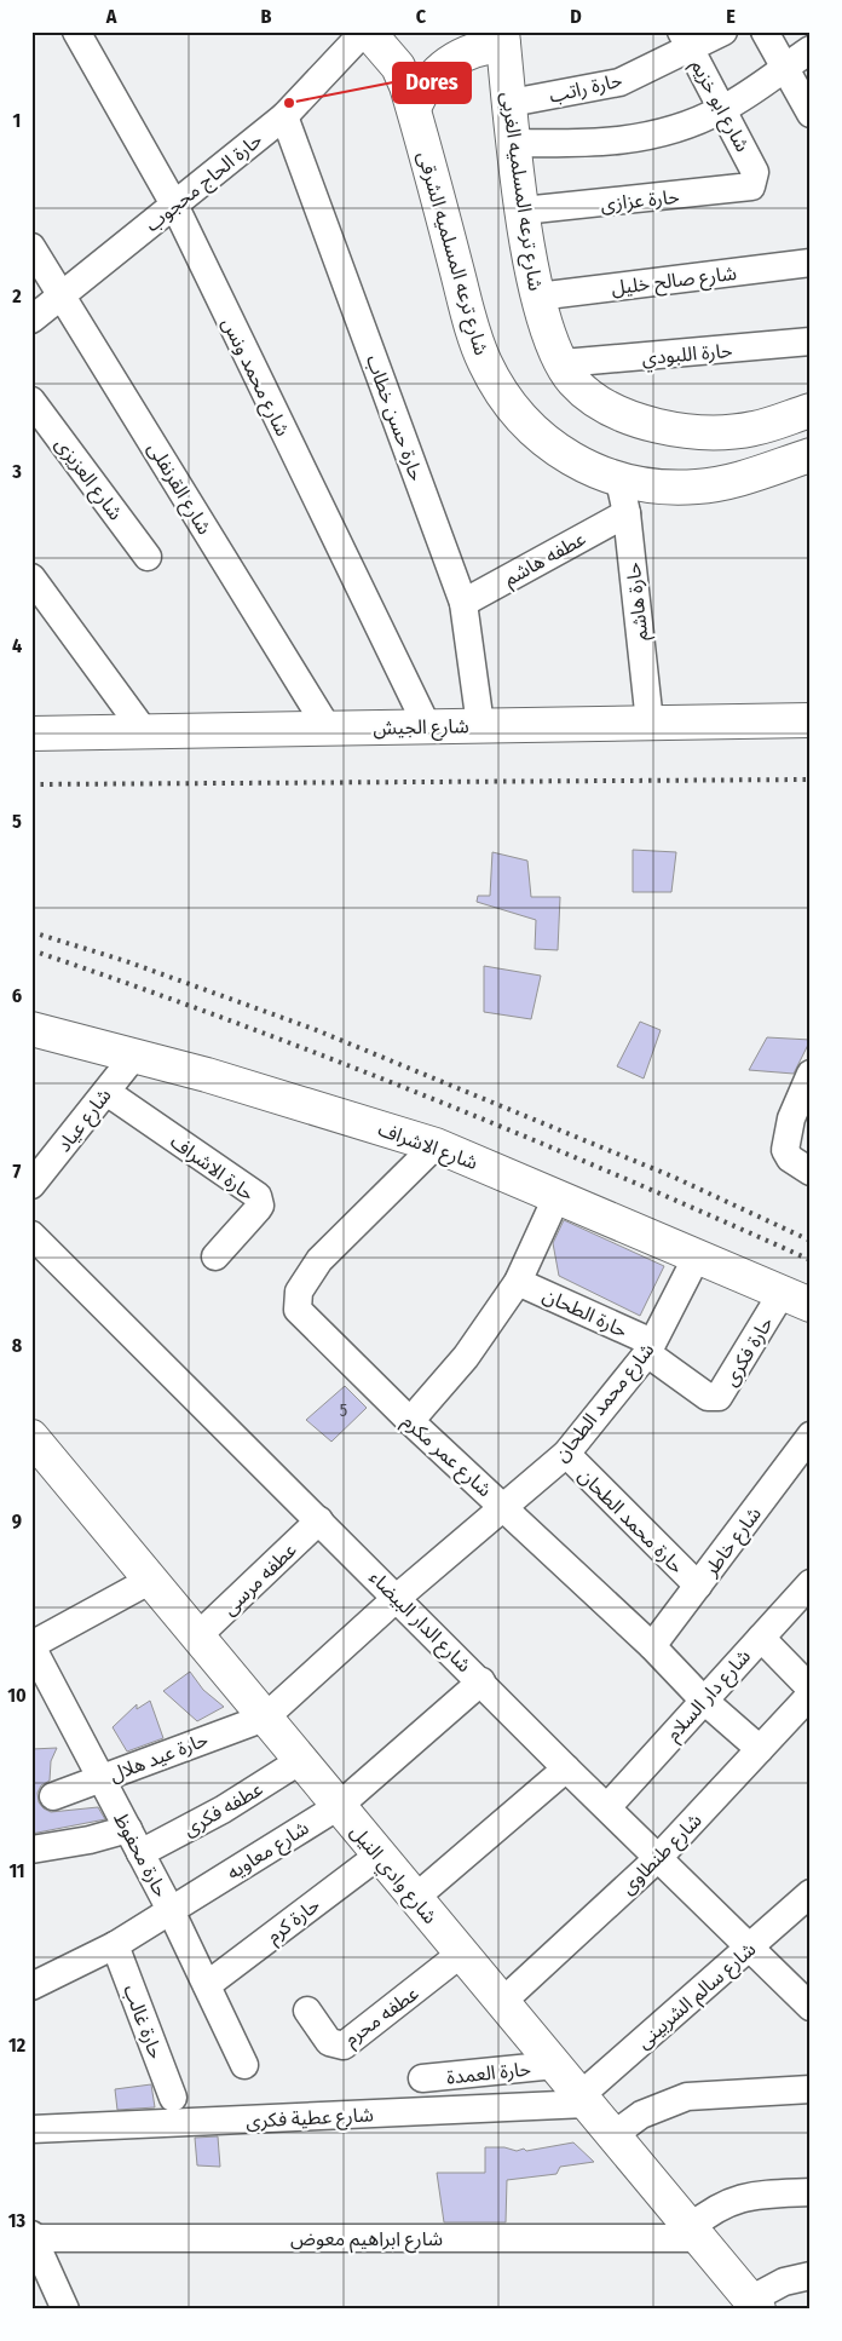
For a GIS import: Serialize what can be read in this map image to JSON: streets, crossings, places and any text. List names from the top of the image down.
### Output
{
  "streets": {
    "street": [
      "حارة راتب",
      "شارع ابو خزيم",
      "حارة الحاج محجوب",
      "شارع ترعه المسلميه الغربى",
      "حارة عزازى",
      "شارع ترعه المسلميه الشرقى",
      "شارع صالح خليل",
      "حارة اللبودي",
      "شارع محمد ونس",
      "حارة حسن خطاب",
      "شارع العزيزى",
      "شارع القرنفلى",
      "عطفه هاشم",
      "حارة هاشم",
      "شارع الجيش",
      "شارع عياد",
      "شارع الاشراف",
      "حارة الاشراف",
      "حارة الطحان",
      "حارة فكرى",
      "شارع محمد الطحان",
      "شارع عمر مكرم",
      "حارة محمد الطحان",
      "شارع خاطر",
      "عطفه مرسى",
      "شارع الدار البيضاء",
      "شارع دار السلام",
      "حارة عيد هلال",
      "عطفه فكرى",
      "شارع معاويه",
      "شارع طنطاوى",
      "حارة محفوظ",
      "شارع وادي النيل",
      "حارة كرم",
      "شارع سالم الشربينى",
      "عطفه محرم",
      "حارة غالب",
      "حارة العمدة",
      "شارع عطية فكرى",
      "شارع ابراهيم معوض"
    ]
  },
  "crossings": [
    ["حارة راتب", "شارع ابو خزيم"],
    ["حارة راتب", "شارع ترعه المسلميه الغربى"],
    ["شارع ابو خزيم", "حارة عزازى"],
    ["حارة الحاج محجوب", "شارع ترعه المسلميه الشرقى"],
    ["حارة الحاج محجوب", "شارع محمد ونس"],
    ["حارة الحاج محجوب", "حارة حسن خطاب"],
    ["حارة الحاج محجوب", "شارع القرنفلى"],
    ["شارع ترعه المسلميه الغربى", "حارة عزازى"],
    ["شارع ترعه المسلميه الغربى", "شارع صالح خليل"],
    ["شارع ترعه المسلميه الغربى", "حارة اللبودي"],
    ["شارع ترعه المسلميه الشرقى", "حارة هاشم"],
    ["شارع محمد ونس", "شارع الجيش"],
    ["حارة حسن خطاب", "عطفه هاشم"],
    ["حارة حسن خطاب", "شارع الجيش"],
    ["شارع القرنفلى", "شارع الجيش"],
    ["عطفه هاشم", "حارة هاشم"],
    ["حارة هاشم", "شارع الجيش"],
    ["شارع عياد", "شارع الاشراف"],
    ["شارع عياد", "حارة الاشراف"],
    ["شارع الاشراف", "حارة فكرى"],
    ["شارع الاشراف", "شارع محمد الطحان"],
    ["شارع الاشراف", "شارع عمر مكرم"],
    ["حارة الطحان", "حارة فكرى"],
    ["حارة الطحان", "شارع محمد الطحان"],
    ["حارة فكرى", "شارع محمد الطحان"],
    ["شارع محمد الطحان", "شارع عمر مكرم"],
    ["شارع محمد الطحان", "حارة محمد الطحان"],
    ["شارع محمد الطحان", "شارع الدار البيضاء"],
    ["شارع محمد الطحان", "حارة عيد هلال"],
    ["شارع محمد الطحان", "شارع وادي النيل"],
    ["شارع عمر مكرم", "شارع خاطر"],
    ["شارع عمر مكرم", "شارع دار السلام"],
    ["شارع عمر مكرم", "شارع طنطاوى"],
    ["حارة محمد الطحان", "شارع خاطر"],
    ["عطفه مرسى", "شارع الدار البيضاء"],
    ["عطفه مرسى", "شارع وادي النيل"],
    ["شارع الدار البيضاء", "شارع دار السلام"],
    ["شارع الدار البيضاء", "شارع معاويه"],
    ["شارع الدار البيضاء", "شارع طنطاوى"],
    ["شارع الدار البيضاء", "شارع سالم الشربينى"],
    ["حارة عيد هلال", "حارة محفوظ"],
    ["حارة عيد هلال", "شارع وادي النيل"],
    ["عطفه فكرى", "حارة محفوظ"],
    ["عطفه فكرى", "شارع وادي النيل"],
    ["شارع معاويه", "حارة محفوظ"],
    ["شارع معاويه", "شارع وادي النيل"],
    ["شارع معاويه", "حارة غالب"],
    ["شارع طنطاوى", "شارع وادي النيل"],
    ["حارة محفوظ", "حارة كرم"],
    ["شارع وادي النيل", "حارة كرم"],
    ["شارع وادي النيل", "شارع سالم الشربينى"],
    ["شارع وادي النيل", "عطفه محرم"],
    ["شارع وادي النيل", "حارة العمدة"],
    ["شارع وادي النيل", "شارع عطية فكرى"],
    ["شارع وادي النيل", "شارع ابراهيم معوض"],
    ["شارع سالم الشربينى", "شارع عطية فكرى"]
  ],
  "places": ["Dores"],
  "house_numbers": ["5"],
  "grid": {
    "columns": [
      "A",
      "B",
      "C",
      "D",
      "E"
    ],
    "rows": [
      "1",
      "2",
      "3",
      "4",
      "5",
      "6",
      "7",
      "8",
      "9",
      "10",
      "11",
      "12",
      "13"
    ]
  }
}
